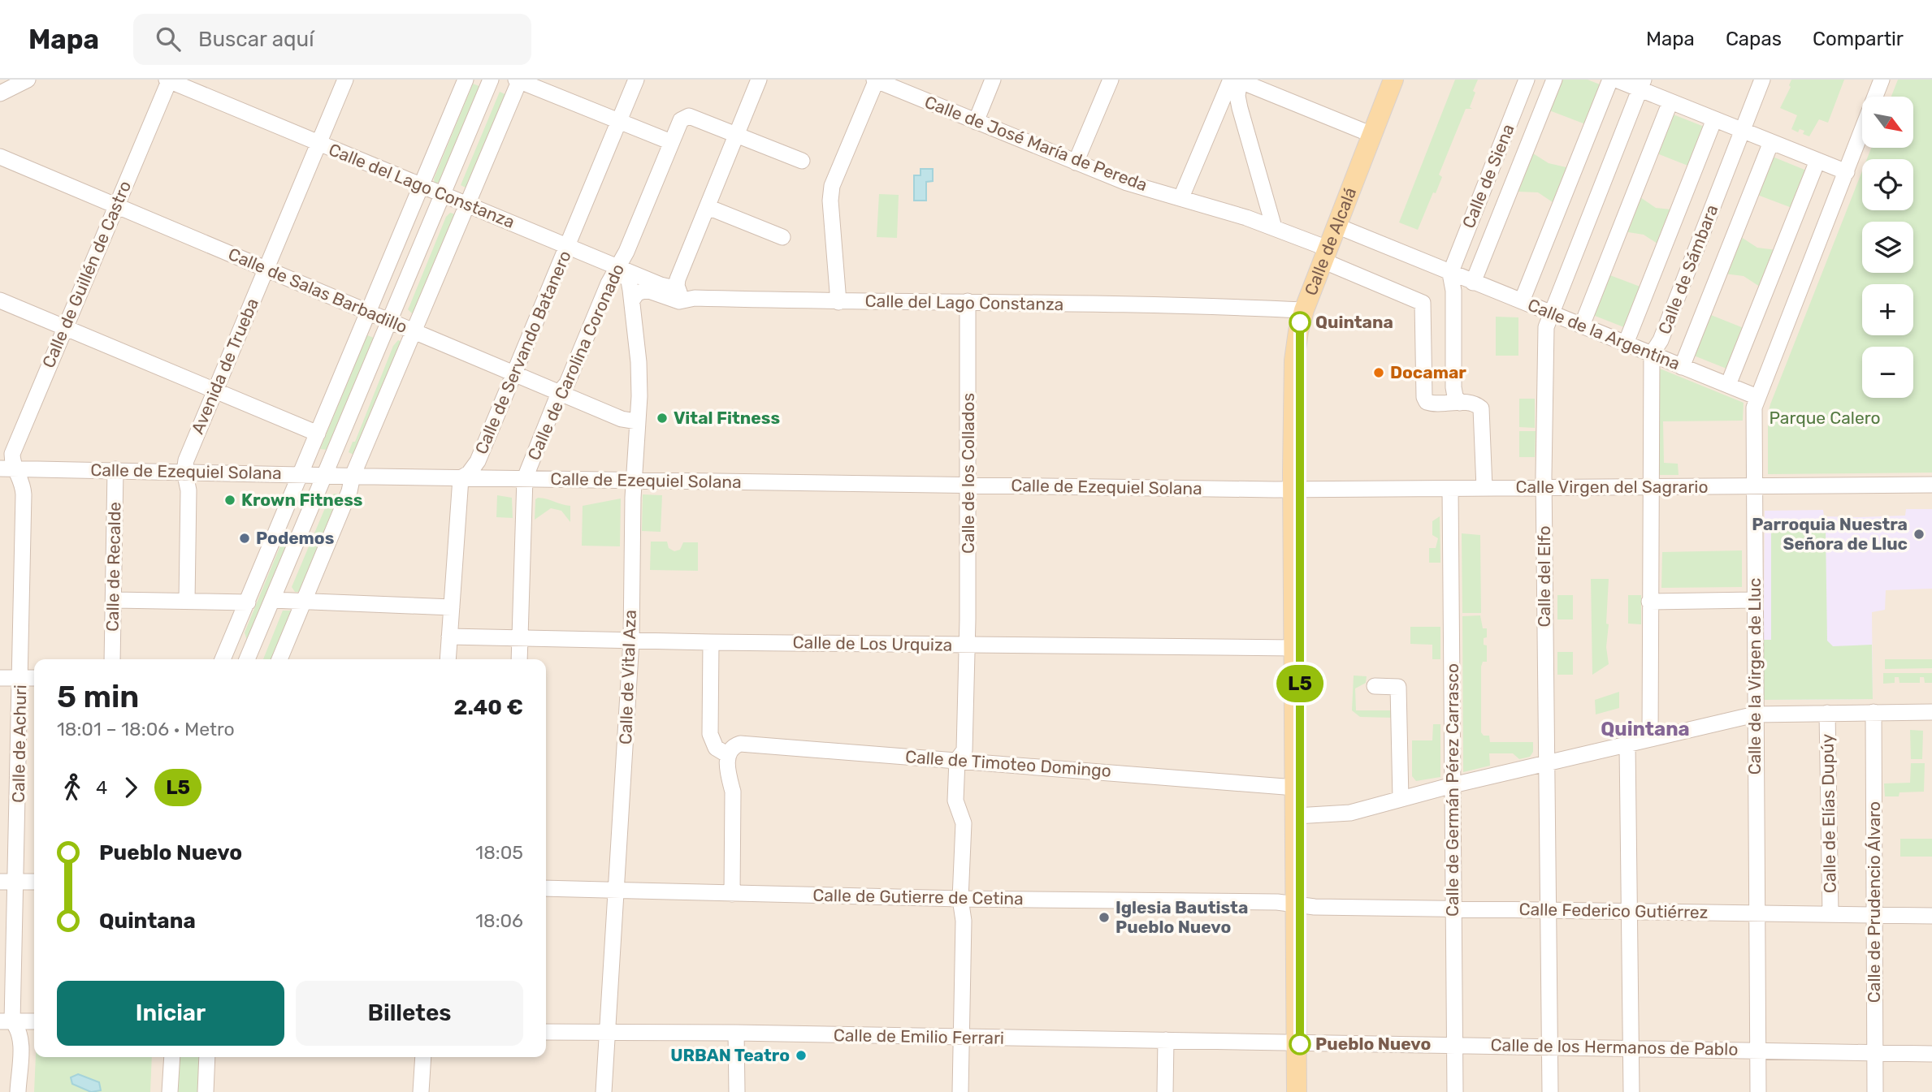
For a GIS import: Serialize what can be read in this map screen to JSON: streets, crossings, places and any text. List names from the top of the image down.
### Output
{
  "streets": {
    "main road": ["Calle de Alcalá"],
    "street": [
      "Calle de José María de Pereda",
      "Calle de Siena",
      "Calle del Lago Constanza",
      "Calle de Sámbara",
      "Calle de Guillén de Castro",
      "Calle de Salas Barbadillo",
      "Calle de la Argentina",
      "Calle de Servando Batanero",
      "Calle de Carolina Coronado",
      "Avenida de Trueba",
      "Calle de Ezequiel Solana",
      "Calle de los Collados",
      "Calle Virgen del Sagrario",
      "Calle de Recalde",
      "Calle del Elfo",
      "Calle de Los Urquiza",
      "Calle de la Virgen de Lluc",
      "Calle de Vital Aza",
      "Calle de Achuri",
      "Calle de Timoteo Domingo",
      "Calle de Germán Pérez Carrasco",
      "Calle de Elías Dupúy",
      "Calle de Gutierre de Cetina",
      "Calle de Prudencio Álvaro",
      "Calle Federico Gutiérrez",
      "Calle de Emilio Ferrari",
      "Calle de los Hermanos de Pablo"
    ]
  },
  "crossings": [
    ["Calle de José María de Pereda", "Calle de Alcalá"],
    ["Calle de Siena", "Calle de la Argentina"],
    ["Calle del Lago Constanza", "Calle de Alcalá"],
    ["Calle del Lago Constanza", "Calle de Guillén de Castro"],
    ["Calle del Lago Constanza", "Calle de Servando Batanero"],
    ["Calle del Lago Constanza", "Calle de Carolina Coronado"],
    ["Calle del Lago Constanza", "Avenida de Trueba"],
    ["Calle del Lago Constanza", "Calle de los Collados"],
    ["Calle del Lago Constanza", "Calle de Vital Aza"],
    ["Calle de Alcalá", "Calle de la Argentina"],
    ["Calle de Alcalá", "Calle de Ezequiel Solana"],
    ["Calle de Alcalá", "Calle Virgen del Sagrario"],
    ["Calle de Alcalá", "Calle de Los Urquiza"],
    ["Calle de Alcalá", "Calle de Timoteo Domingo"],
    ["Calle de Alcalá", "Calle de Gutierre de Cetina"],
    ["Calle de Alcalá", "Calle Federico Gutiérrez"],
    ["Calle de Alcalá", "Calle de Emilio Ferrari"],
    ["Calle de Alcalá", "Calle de los Hermanos de Pablo"],
    ["Calle de Sámbara", "Calle de la Argentina"],
    ["Calle de Sámbara", "Calle Virgen del Sagrario"],
    ["Calle de Guillén de Castro", "Calle de Salas Barbadillo"],
    ["Calle de Guillén de Castro", "Calle de Ezequiel Solana"],
    ["Calle de Guillén de Castro", "Calle de Achuri"],
    ["Calle de Salas Barbadillo", "Calle de Servando Batanero"],
    ["Calle de Salas Barbadillo", "Calle de Carolina Coronado"],
    ["Calle de Salas Barbadillo", "Avenida de Trueba"],
    ["Calle de Salas Barbadillo", "Calle de Vital Aza"],
    ["Calle de la Argentina", "Calle del Elfo"],
    ["Calle de la Argentina", "Calle de la Virgen de Lluc"],
    ["Calle de Servando Batanero", "Calle de Ezequiel Solana"],
    ["Calle de Carolina Coronado", "Calle de Ezequiel Solana"],
    ["Calle de Carolina Coronado", "Calle de Los Urquiza"],
    ["Calle de Carolina Coronado", "Calle de Vital Aza"],
    ["Avenida de Trueba", "Calle de Ezequiel Solana"],
    ["Calle de Ezequiel Solana", "Calle de los Collados"],
    ["Calle de Ezequiel Solana", "Calle Virgen del Sagrario"],
    ["Calle de Ezequiel Solana", "Calle de Recalde"],
    ["Calle de Ezequiel Solana", "Calle de Vital Aza"],
    ["Calle de Ezequiel Solana", "Calle de Achuri"],
    ["Calle de los Collados", "Calle de Los Urquiza"],
    ["Calle de los Collados", "Calle de Timoteo Domingo"],
    ["Calle de los Collados", "Calle de Gutierre de Cetina"],
    ["Calle de los Collados", "Calle de Emilio Ferrari"],
    ["Calle Virgen del Sagrario", "Calle del Elfo"],
    ["Calle Virgen del Sagrario", "Calle de la Virgen de Lluc"],
    ["Calle Virgen del Sagrario", "Calle de Germán Pérez Carrasco"],
    ["Calle del Elfo", "Calle Federico Gutiérrez"],
    ["Calle del Elfo", "Calle de los Hermanos de Pablo"],
    ["Calle de Los Urquiza", "Calle de Vital Aza"],
    ["Calle de la Virgen de Lluc", "Calle Federico Gutiérrez"],
    ["Calle de la Virgen de Lluc", "Calle de los Hermanos de Pablo"],
    ["Calle de Vital Aza", "Calle de Gutierre de Cetina"],
    ["Calle de Vital Aza", "Calle de Emilio Ferrari"],
    ["Calle de Germán Pérez Carrasco", "Calle Federico Gutiérrez"],
    ["Calle de Germán Pérez Carrasco", "Calle de los Hermanos de Pablo"],
    ["Calle de Elías Dupúy", "Calle Federico Gutiérrez"],
    ["Calle de Gutierre de Cetina", "Calle Federico Gutiérrez"],
    ["Calle de Prudencio Álvaro", "Calle Federico Gutiérrez"],
    ["Calle de Prudencio Álvaro", "Calle de los Hermanos de Pablo"],
    ["Calle de Emilio Ferrari", "Calle de los Hermanos de Pablo"]
  ],
  "districts": ["Quintana"],
  "parks": ["Parque Calero"],
  "places": [
    "Quintana",
    "Docamar",
    "Vital Fitness",
    "Krown Fitness",
    "Parroquia Nuestra Señora de Lluc",
    "Podemos",
    "Iglesia Bautista Pueblo Nuevo",
    "Pueblo Nuevo",
    "URBAN Teatro"
  ],
  "lines": ["metro line L5"],
  "north": "bottom right",
  "page": {
    "header": "Mapa",
    "search": "Buscar aquí",
    "nav": ["Mapa", "Capas", "Compartir"],
    "on_map": "L5",
    "map_buttons": ["+", "−"],
    "heading": ["5 min", "18:01 – 18:06 · Metro", "2.40 €"],
    "legs": ["4", "L5"],
    "list": [
      {
        "name": "Pueblo Nuevo",
        "value": "18:05"
      },
      {
        "name": "Quintana",
        "value": "18:06"
      }
    ],
    "buttons": ["Iniciar", "Billetes"]
  }
}
